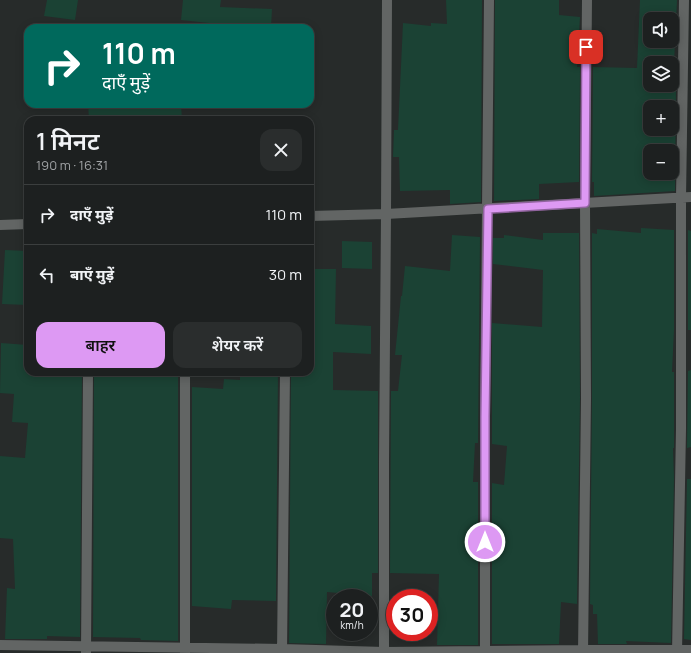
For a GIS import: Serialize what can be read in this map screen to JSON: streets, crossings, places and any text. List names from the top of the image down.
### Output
{
  "page": {
    "map_buttons": ["+", "−"],
    "turn": ["110 m", "दाएँ मुड़ें"],
    "heading": ["1 मिनट", "190 m · 16:31"],
    "list": [
      {
        "name": "दाएँ मुड़ें",
        "value": "110 m"
      },
      {
        "name": "बाएँ मुड़ें",
        "value": "30 m"
      }
    ],
    "buttons": ["बाहर", "शेयर करें"],
    "speed": "20 km/h",
    "limit": "30"
  }
}
